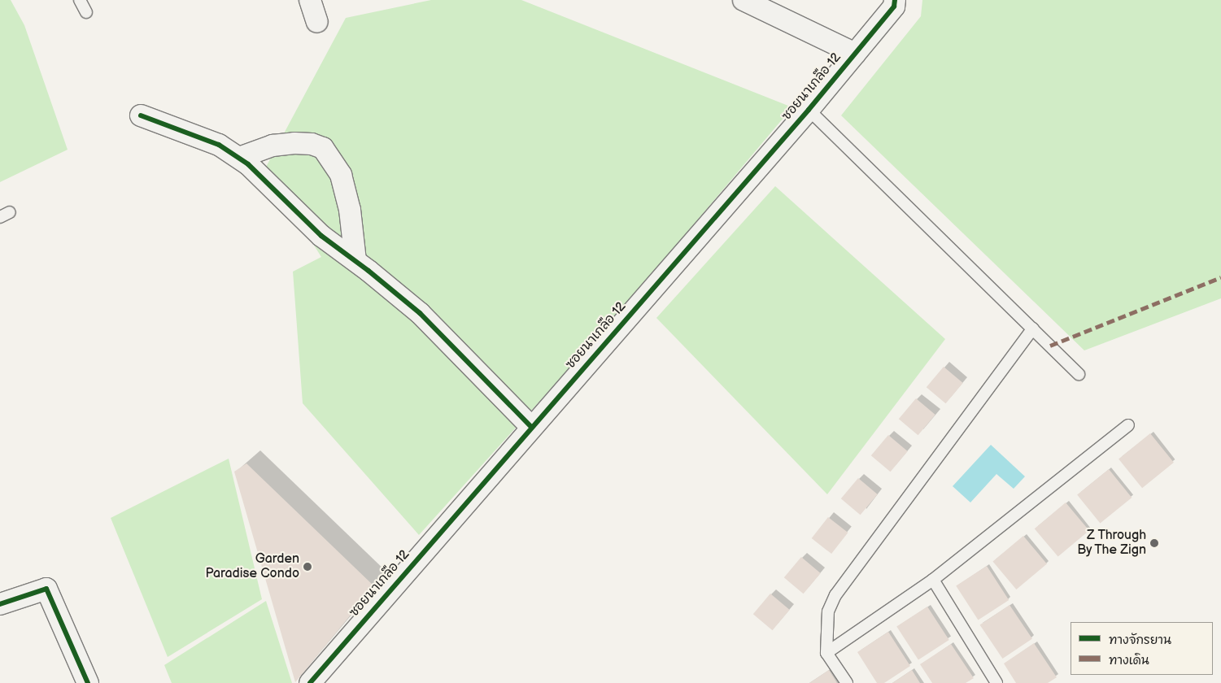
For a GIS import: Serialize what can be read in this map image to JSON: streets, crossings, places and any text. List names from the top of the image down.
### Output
{
  "streets": {
    "street": ["ซอยนาเกลือ 12"]
  },
  "places": ["Z Through By The Zign", "Garden Paradise Condo"],
  "legend": ["ทางจักรยาน", "ทางเดิน"]
}
